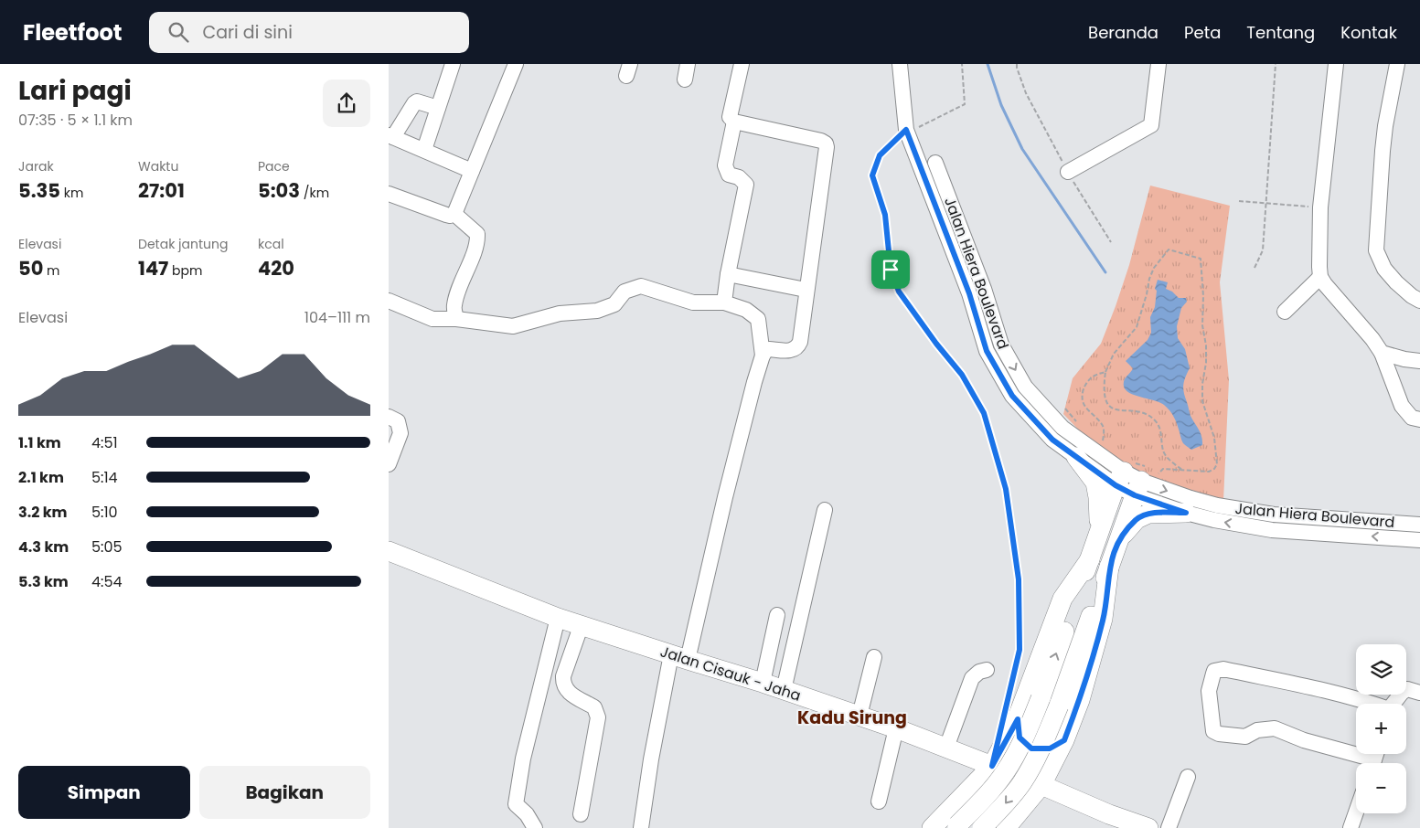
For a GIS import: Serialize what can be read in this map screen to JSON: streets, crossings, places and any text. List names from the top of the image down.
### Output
{
  "streets": {
    "main road": ["Jalan Cisauk - Jaha"],
    "street": ["Jalan Hiera Boulevard"]
  },
  "districts": ["Kadu Sirung"],
  "page": {
    "header": "Fleetfoot",
    "search": "Cari di sini",
    "nav": [
      "Beranda",
      "Peta",
      "Tentang",
      "Kontak"
    ],
    "heading": ["Lari pagi", "07:35 · 5 × 1.1 km"],
    "stats": [
      ["Jarak", "5.35 km"],
      ["Waktu", "27:01"],
      ["Pace", "5:03 /km"],
      ["Elevasi", "50 m"],
      ["Detak jantung", "147 bpm"],
      ["kcal", "420"]
    ],
    "chart": ["Elevasi", "104–111 m"],
    "list": [
      {
        "name": "1.1 km",
        "note": "4:51"
      },
      {
        "name": "2.1 km",
        "note": "5:14"
      },
      {
        "name": "3.2 km",
        "note": "5:10"
      },
      {
        "name": "4.3 km",
        "note": "5:05"
      },
      {
        "name": "5.3 km",
        "note": "4:54"
      }
    ],
    "map_buttons": ["+", "−"],
    "buttons": ["Simpan", "Bagikan"]
  }
}
